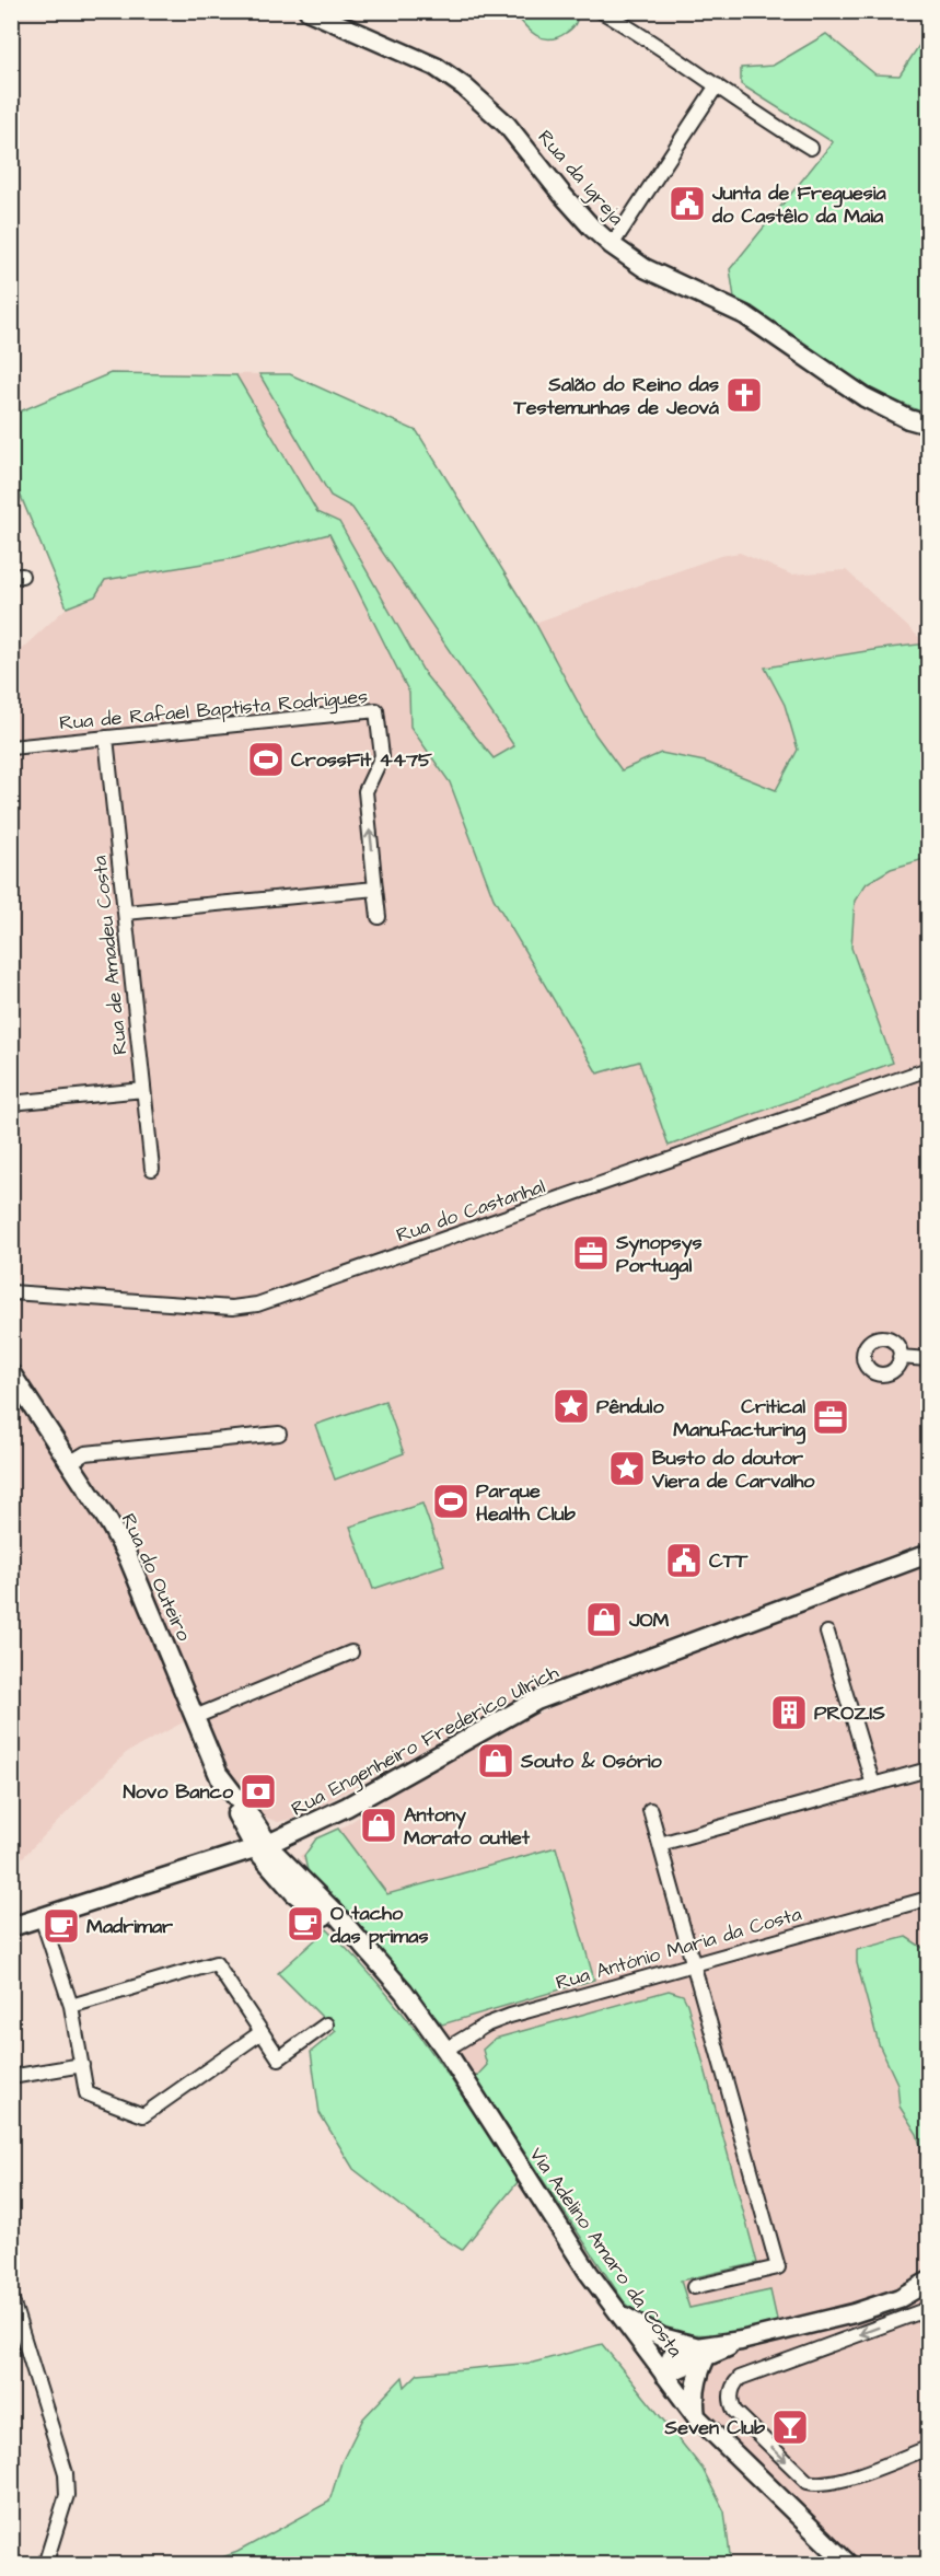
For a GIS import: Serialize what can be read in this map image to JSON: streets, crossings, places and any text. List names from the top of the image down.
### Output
{
  "streets": {
    "main road": [
      "Rua da Igreja",
      "Rua do Outeiro",
      "Rua Engenheiro Frederico Ulrich",
      "Via Adelino Amaro da Costa"
    ],
    "street": [
      "Rua de Rafael Baptista Rodrigues",
      "Rua de Amadeu Costa",
      "Rua do Castanhal",
      "Rua António Maria da Costa"
    ]
  },
  "crossings": [
    ["Rua de Rafael Baptista Rodrigues", "Rua de Amadeu Costa"],
    ["Rua do Outeiro", "Rua Engenheiro Frederico Ulrich"],
    ["Rua do Outeiro", "Via Adelino Amaro da Costa"],
    ["Rua Engenheiro Frederico Ulrich", "Via Adelino Amaro da Costa"],
    ["Rua António Maria da Costa", "Via Adelino Amaro da Costa"]
  ],
  "places": {
    "public building": ["Junta de Freguesia do Castêlo da Maia", "CTT"],
    "church": ["Salão do Reino das Testemunhas de Jeová"],
    "sports": ["CrossFit 4475", "Parque Health Club"],
    "office": ["Synopsys Portugal", "Critical Manufacturing"],
    "place": ["Pêndulo", "Busto do doutor Viera de Carvalho"],
    "shop": ["JOM", "Souto & Osório", "Antony Morato outlet"],
    "building": ["PROZIS"],
    "bank": ["Novo Banco"],
    "cafe": ["O tacho das primas", "Madrimar"],
    "bar": ["Seven Club"]
  }
}
